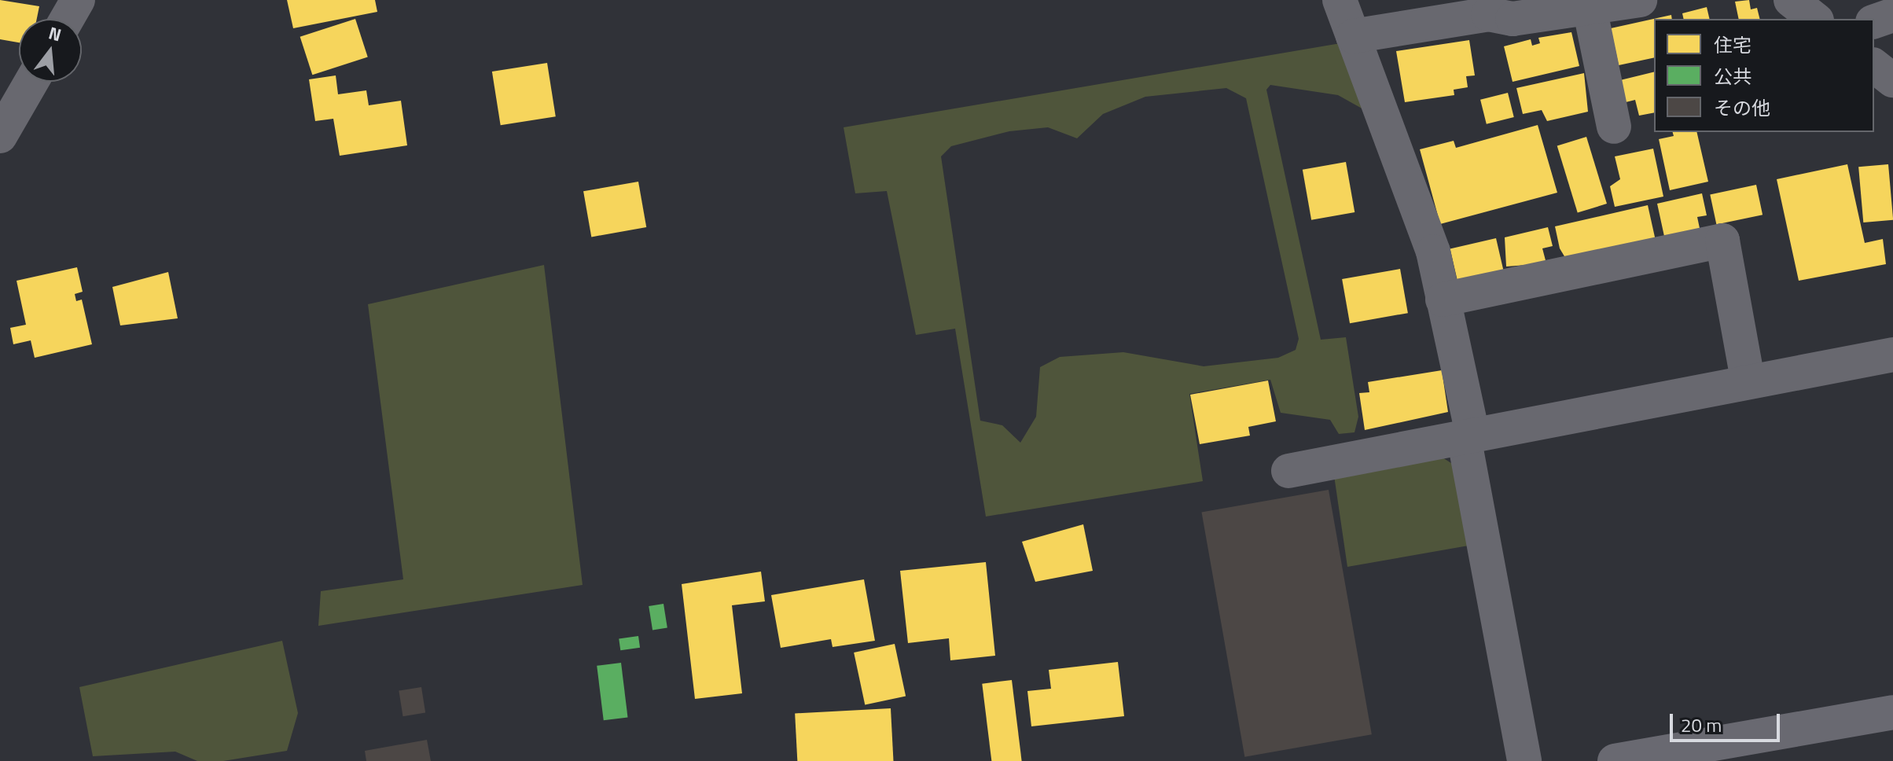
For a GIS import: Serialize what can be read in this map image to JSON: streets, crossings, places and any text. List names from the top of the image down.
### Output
{
  "legend": ["住宅", "公共", "その他"],
  "scale_bar": "20 m",
  "north": "top"
}
